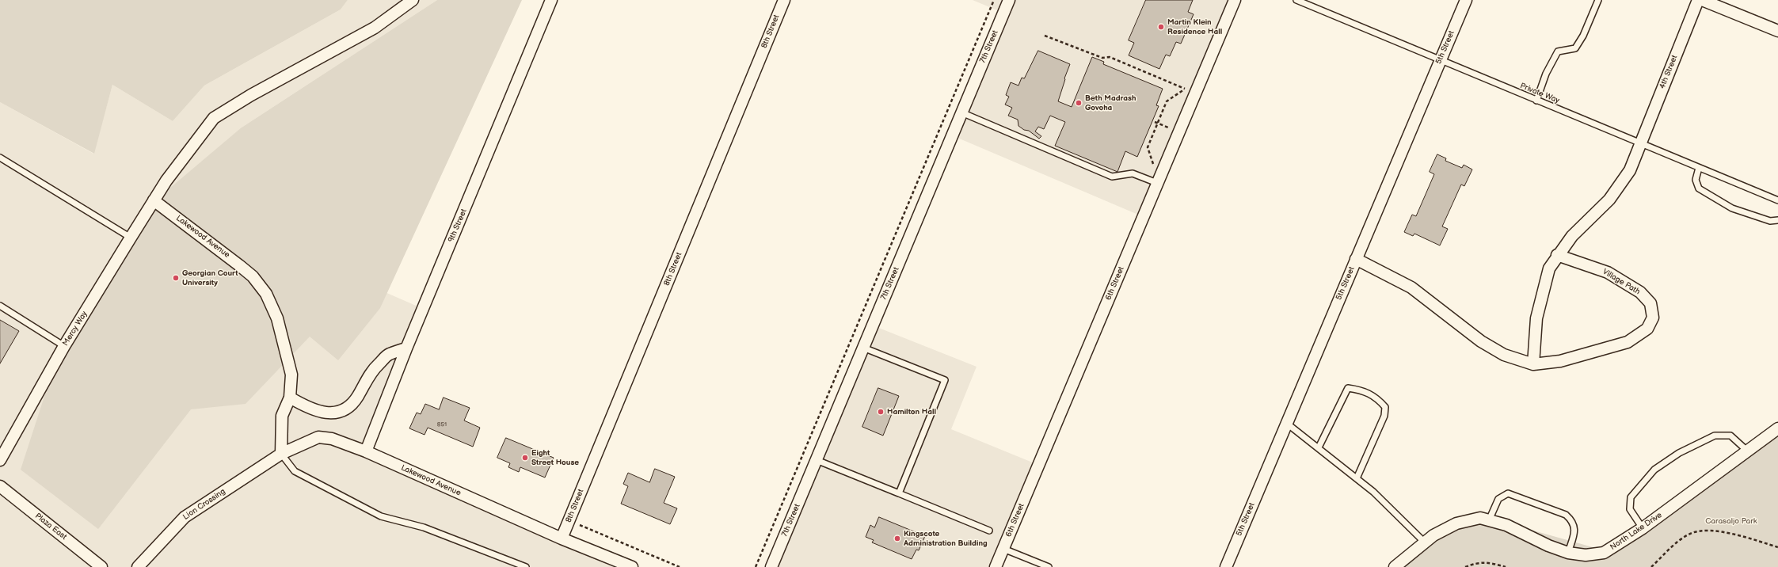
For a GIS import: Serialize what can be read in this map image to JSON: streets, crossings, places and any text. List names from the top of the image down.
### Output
{
  "streets": {
    "street": [
      "8th Street",
      "7th Street",
      "5th Street",
      "4th Street",
      "9th Street",
      "Lakewood Avenue",
      "Village Path",
      "6th Street",
      "Mercy Way",
      "Lion Crossing",
      "Plaza East",
      "North Lake Drive"
    ],
    "lane": ["Private Way"]
  },
  "crossings": [
    ["8th Street", "Lakewood Avenue"],
    ["5th Street", "Private Way"],
    ["5th Street", "Village Path"],
    ["4th Street", "Private Way"],
    ["9th Street", "Lakewood Avenue"],
    ["Lakewood Avenue", "Mercy Way"],
    ["Lakewood Avenue", "Lion Crossing"]
  ],
  "parks": ["Carasaljo Park"],
  "places": [
    "Martin Klein Residence Hall",
    "Beth Madrash Govoha",
    "Georgian Court University",
    "Hamilton Hall",
    "Eight Street House",
    "Kingscote Administration Building"
  ],
  "house_numbers": ["851"]
}
